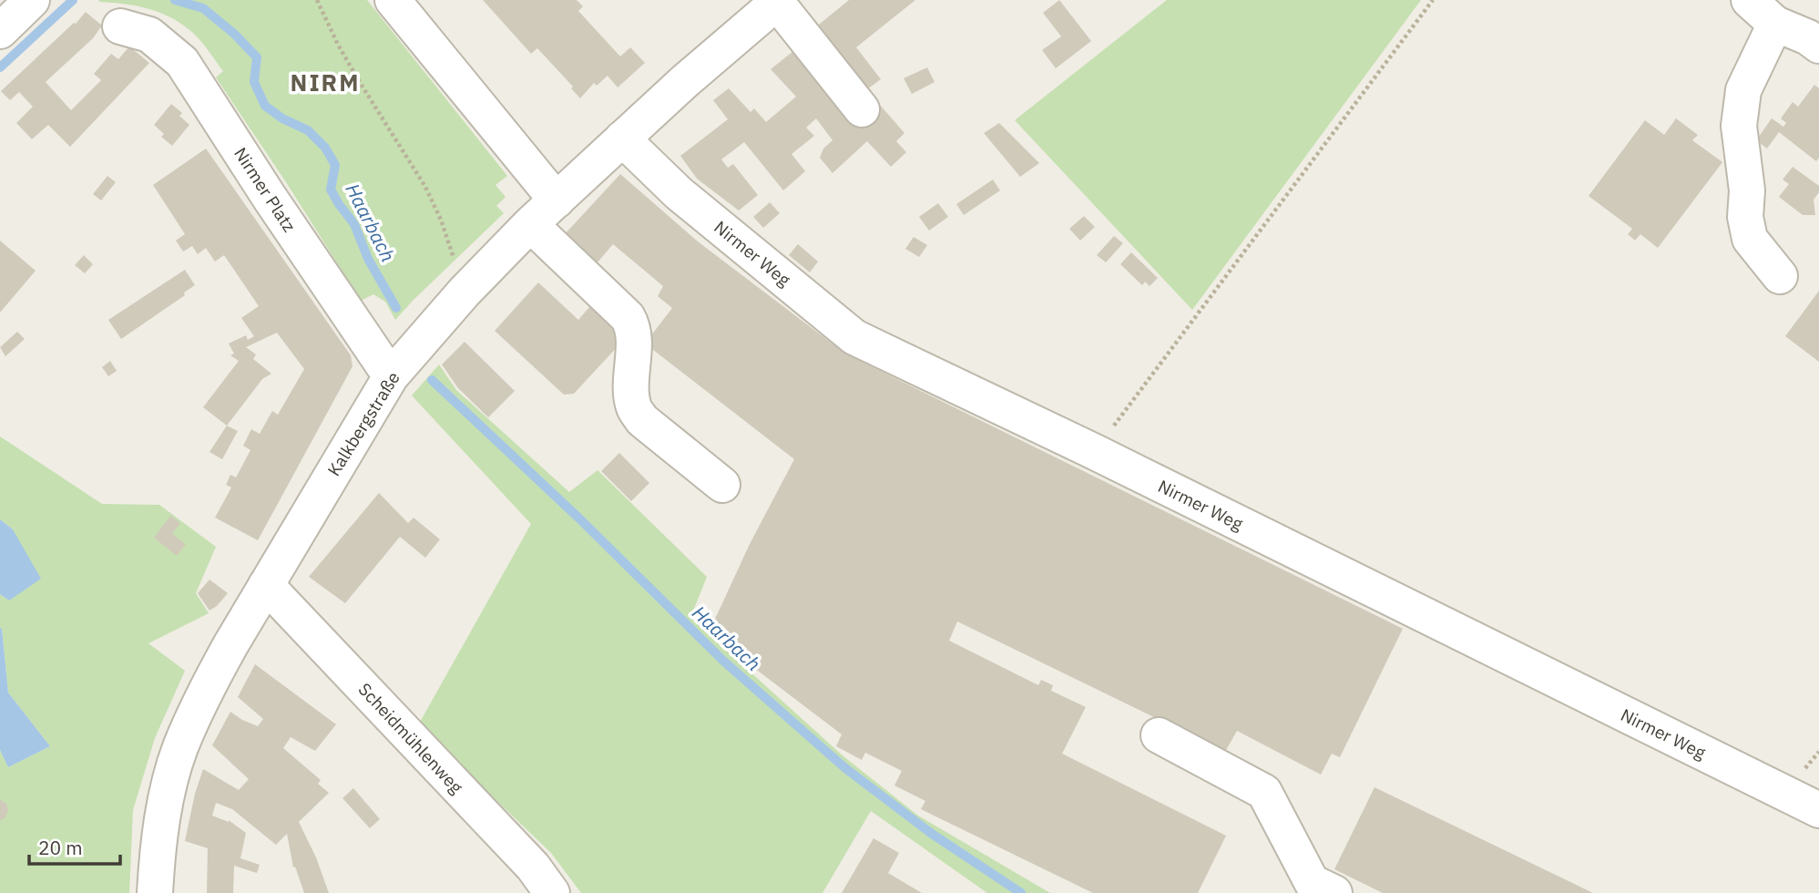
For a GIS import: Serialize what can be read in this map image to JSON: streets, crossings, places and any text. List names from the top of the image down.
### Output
{
  "streets": {
    "street": [
      "Nirmer Platz",
      "Nirmer Weg",
      "Kalkbergstraße",
      "Scheidmühlenweg"
    ]
  },
  "crossings": [
    ["Nirmer Platz", "Kalkbergstraße"],
    ["Nirmer Weg", "Kalkbergstraße"],
    ["Kalkbergstraße", "Scheidmühlenweg"]
  ],
  "districts": ["NIRM"],
  "water": ["Haarbach"],
  "scale_bar": "20 m"
}
